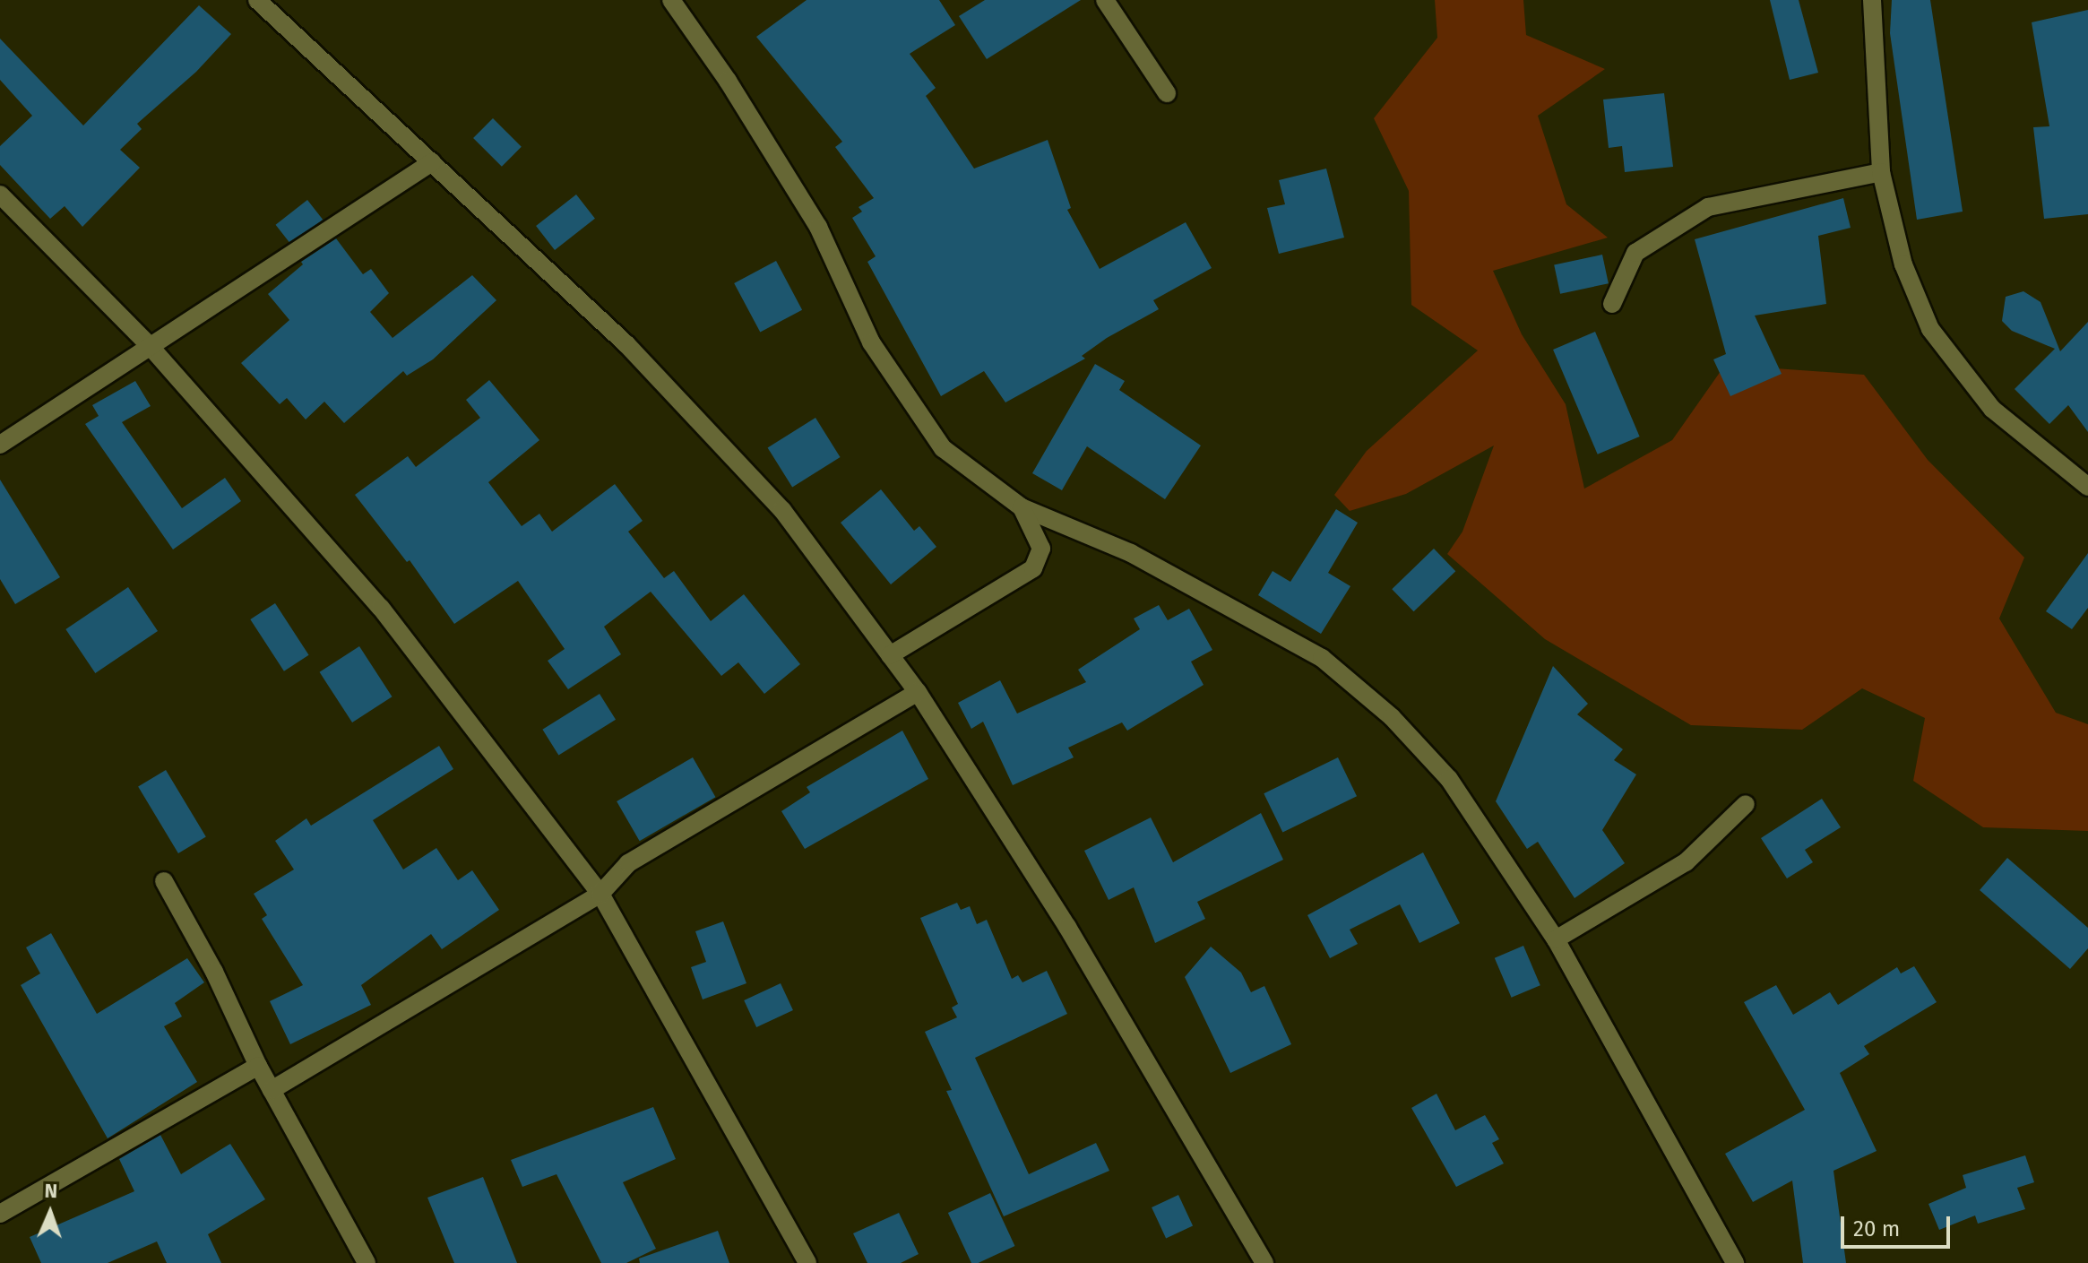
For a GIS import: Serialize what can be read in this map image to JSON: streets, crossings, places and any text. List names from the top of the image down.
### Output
{
  "scale_bar": "20 m",
  "north": "top"
}
